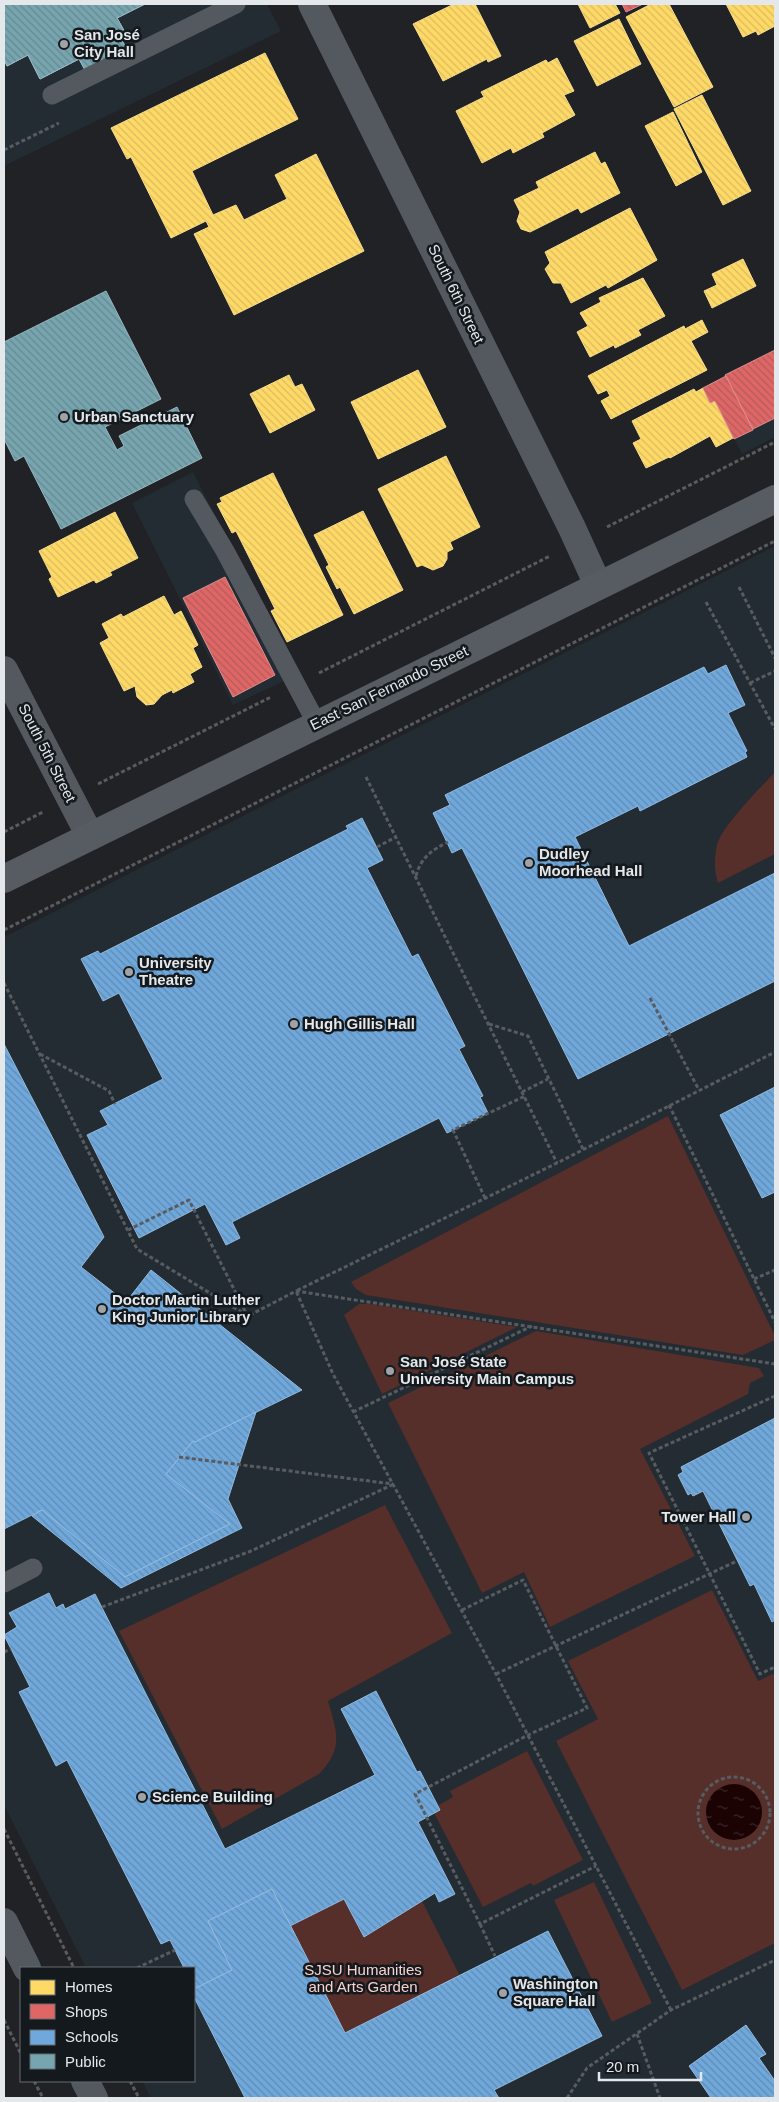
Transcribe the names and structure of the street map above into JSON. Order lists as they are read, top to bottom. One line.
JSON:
{"streets":{"main road":["East San Fernando Street"],"street":["South 6th Street","South 5th Street"]},"crossings":[["South 6th Street","East San Fernando Street"],["East San Fernando Street","South 5th Street"]],"parks":["SJSU Humanities and Arts Garden"],"places":["San José City Hall","Urban Sanctuary","Dudley Moorhead Hall","University Theatre","Hugh Gillis Hall","Doctor Martin Luther King Junior Library","San José State University Main Campus","Tower Hall","Science Building","Washington Square Hall"],"legend":["Homes","Shops","Schools","Public"],"scale_bar":"20 m"}
